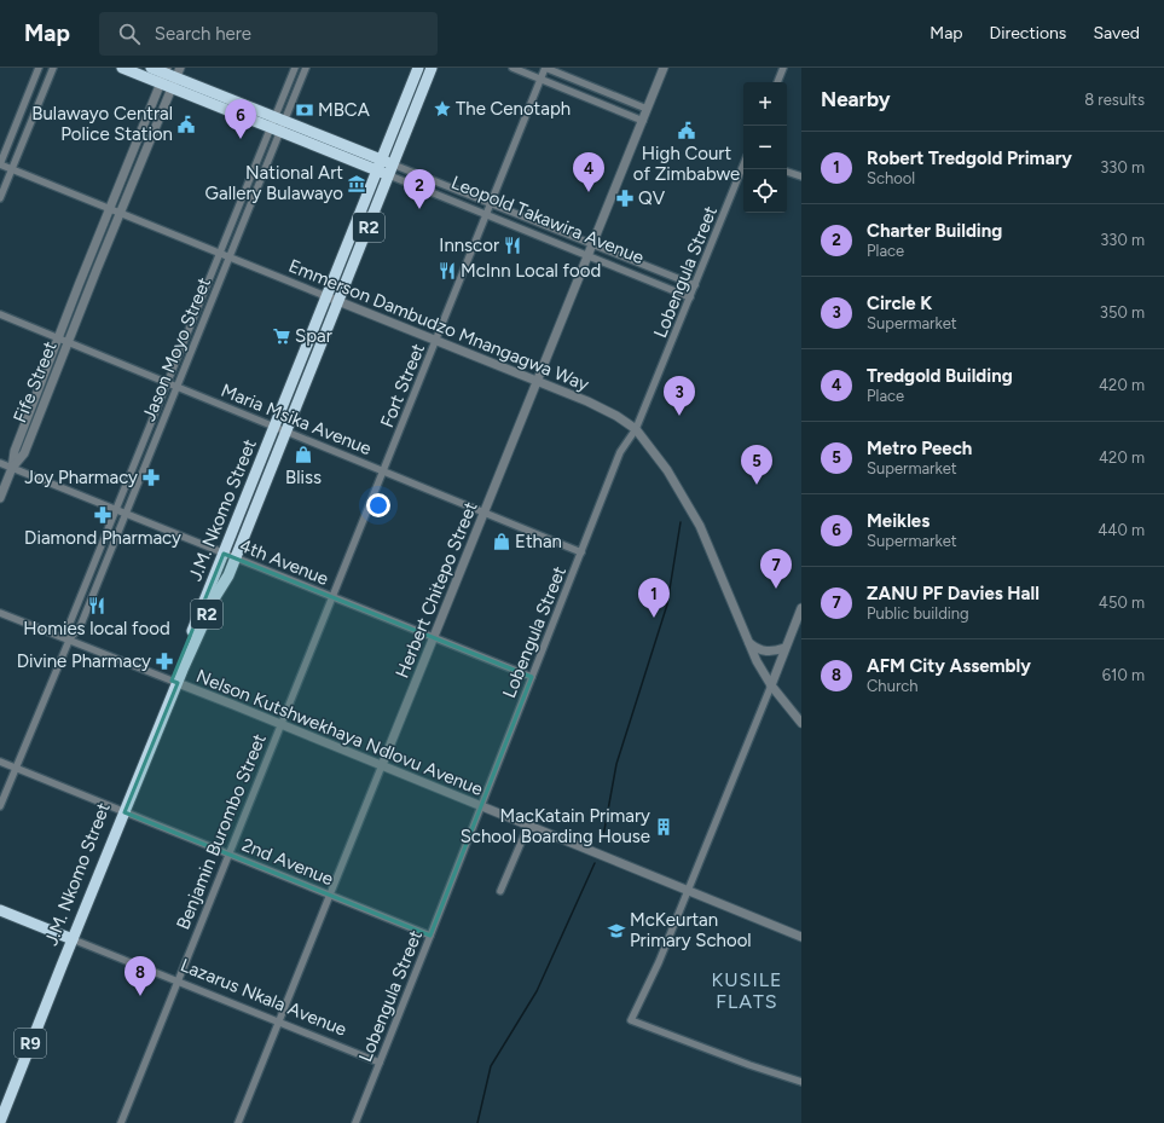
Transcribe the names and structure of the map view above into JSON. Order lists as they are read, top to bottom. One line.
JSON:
{"streets":{"highway":["Leopold Takawira Avenue","R2","J.M. Nkomo Street","Lazarus Nkala Avenue","R9"],"street":["Lobengula Street","Emmerson Dambudzo Mnangagwa Way","Jason Moyo Street","Fife Street","Fort Street","Maria Msika Avenue","4th Avenue","Herbert Chitepo Street","Nelson Kutshwekhaya Ndlovu Avenue","Benjamin Burombo Street","2nd Avenue"]},"crossings":[["Leopold Takawira Avenue","Lobengula Street"],["Leopold Takawira Avenue","Jason Moyo Street"],["Leopold Takawira Avenue","Fife Street"],["Leopold Takawira Avenue","Fort Street"],["Leopold Takawira Avenue","J.M. Nkomo Street"],["Leopold Takawira Avenue","Herbert Chitepo Street"],["Lobengula Street","Emmerson Dambudzo Mnangagwa Way"],["Lobengula Street","Maria Msika Avenue"],["Lobengula Street","4th Avenue"],["Lobengula Street","Nelson Kutshwekhaya Ndlovu Avenue"],["Lobengula Street","2nd Avenue"],["Lobengula Street","Lazarus Nkala Avenue"],["Emmerson Dambudzo Mnangagwa Way","Jason Moyo Street"],["Emmerson Dambudzo Mnangagwa Way","Fife Street"],["Emmerson Dambudzo Mnangagwa Way","Fort Street"],["Emmerson Dambudzo Mnangagwa Way","J.M. Nkomo Street"],["Emmerson Dambudzo Mnangagwa Way","Herbert Chitepo Street"],["Jason Moyo Street","Maria Msika Avenue"],["Jason Moyo Street","4th Avenue"],["Jason Moyo Street","Nelson Kutshwekhaya Ndlovu Avenue"],["Jason Moyo Street","2nd Avenue"],["Fife Street","Maria Msika Avenue"],["Fife Street","4th Avenue"],["Fort Street","Maria Msika Avenue"],["Fort Street","Benjamin Burombo Street"],["Maria Msika Avenue","J.M. Nkomo Street"],["Maria Msika Avenue","Herbert Chitepo Street"],["Maria Msika Avenue","Benjamin Burombo Street"],["J.M. Nkomo Street","4th Avenue"],["J.M. Nkomo Street","Nelson Kutshwekhaya Ndlovu Avenue"],["J.M. Nkomo Street","2nd Avenue"],["J.M. Nkomo Street","Lazarus Nkala Avenue"],["J.M. Nkomo Street","R9"],["4th Avenue","Herbert Chitepo Street"],["4th Avenue","Benjamin Burombo Street"],["Herbert Chitepo Street","Nelson Kutshwekhaya Ndlovu Avenue"],["Herbert Chitepo Street","2nd Avenue"],["Herbert Chitepo Street","Lazarus Nkala Avenue"],["Nelson Kutshwekhaya Ndlovu Avenue","Benjamin Burombo Street"],["Benjamin Burombo Street","2nd Avenue"],["Benjamin Burombo Street","Lazarus Nkala Avenue"],["Lazarus Nkala Avenue","R9"]],"districts":["KUSILE FLATS"],"places":{"place":["The Cenotaph"],"bank":["MBCA"],"public building":["Bulawayo Central Police Station","High Court of Zimbabwe"],"museum":["National Art Gallery Bulawayo"],"pharmacy":["QV","Joy Pharmacy","Diamond Pharmacy","Divine Pharmacy"],"restaurant":["Innscor","McInn Local food","Homies local food"],"supermarket":["Spar"],"shop":["Bliss","Ethan"],"building":["MacKatain Primary School Boarding House"],"school or university":["McKeurtan Primary School"]},"page":{"header":"Map","search":"Search here","nav":["Map","Directions","Saved"],"heading":["Nearby","8 results"],"map_buttons":["+","−"],"pins":["6","4","2","3","5","7","1","8"],"list":[{"mark":"1","name":"Robert Tredgold Primary","note":"School","value":"330 m"},{"mark":"2","name":"Charter Building","note":"Place","value":"330 m"},{"mark":"3","name":"Circle K","note":"Supermarket","value":"350 m"},{"mark":"4","name":"Tredgold Building","note":"Place","value":"420 m"},{"mark":"5","name":"Metro Peech","note":"Supermarket","value":"420 m"},{"mark":"6","name":"Meikles","note":"Supermarket","value":"440 m"},{"mark":"7","name":"ZANU PF Davies Hall","note":"Public building","value":"450 m"},{"mark":"8","name":"AFM City Assembly","note":"Church","value":"610 m"}]}}
